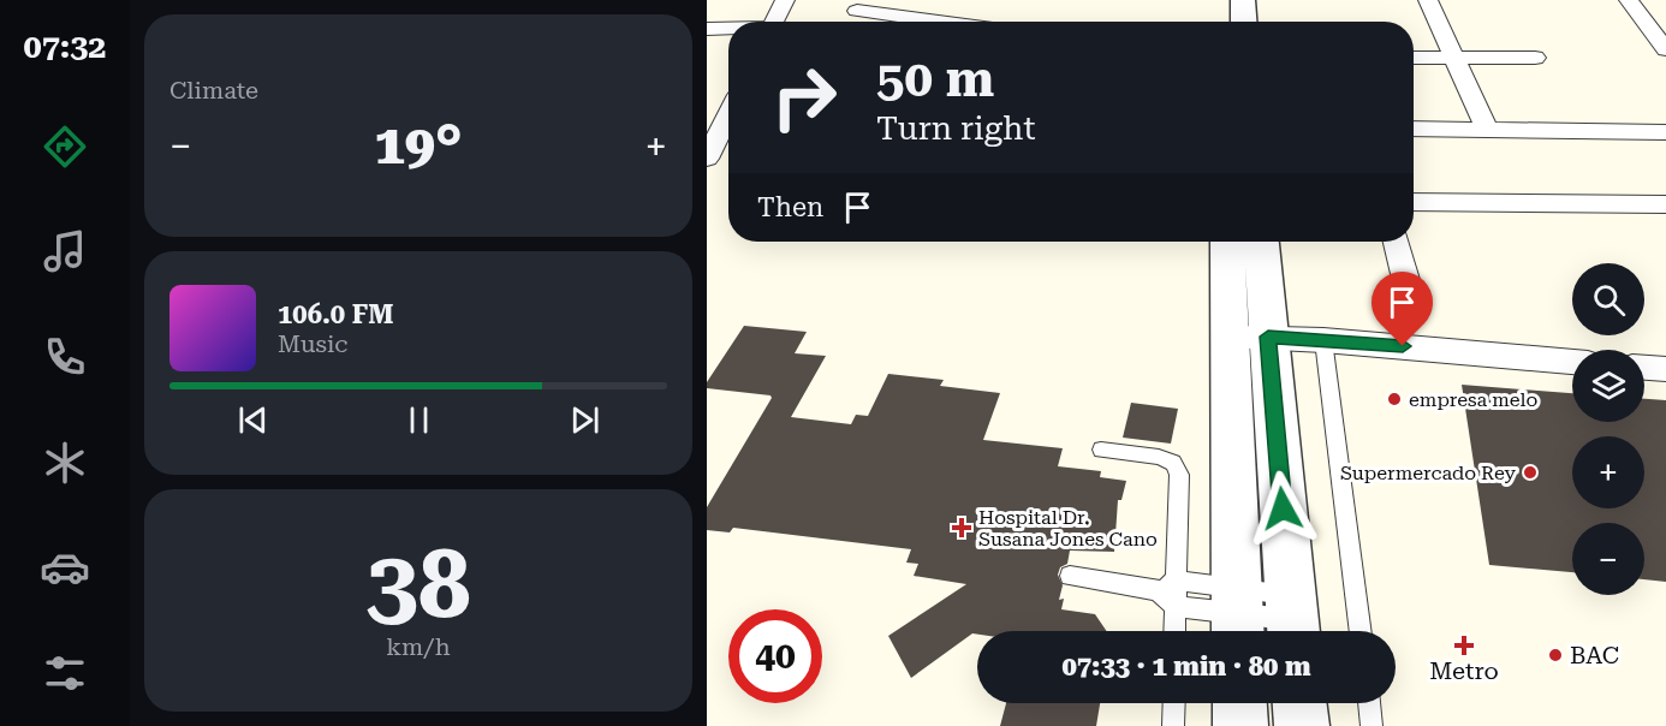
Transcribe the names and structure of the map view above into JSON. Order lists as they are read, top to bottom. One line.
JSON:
{"places":{"other":["empresa melo","Supermercado Rey","BAC"],"health":["Hospital Dr. Susana Jones Cano","Metro"]},"page":{"tabs":"07:32","tile":["Climate",["38","km/h"]],"turn":["50 m","Turn right"],"heat":["−","19°","+"],"then":"Then","map_buttons":["+","−"],"song":["106.0 FM","Music"],"limit":"40","trip":"07:33 · 1 min · 80 m"}}
